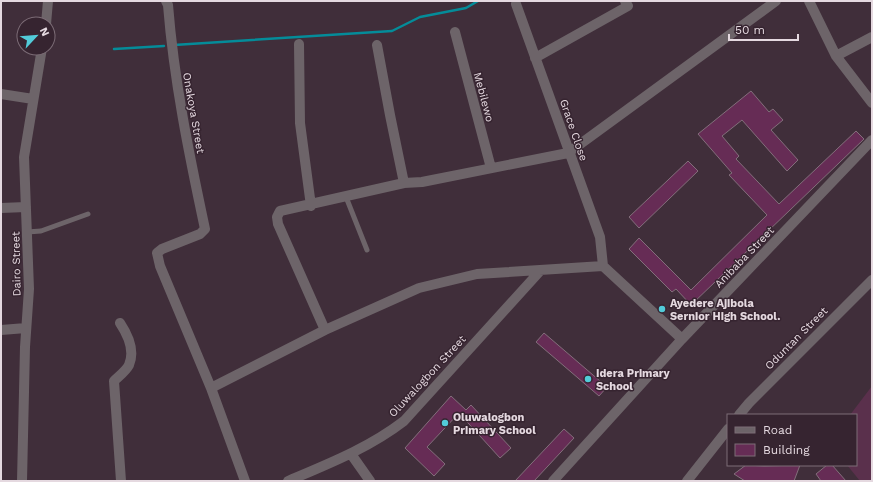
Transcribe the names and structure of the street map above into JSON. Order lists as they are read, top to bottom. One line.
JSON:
{"streets":{"street":["Mebilewo","Onakoya Street","Grace Close","Anibaba Street","Dairo Street","Oduntan Street","Oluwalogbon Street"]},"places":["Ayedere Ajibola Sernior High School.","Idera Primary School","Oluwalogbon Primary School"],"legend":["Road","Building"],"scale_bar":"50 m","north":"top right"}
